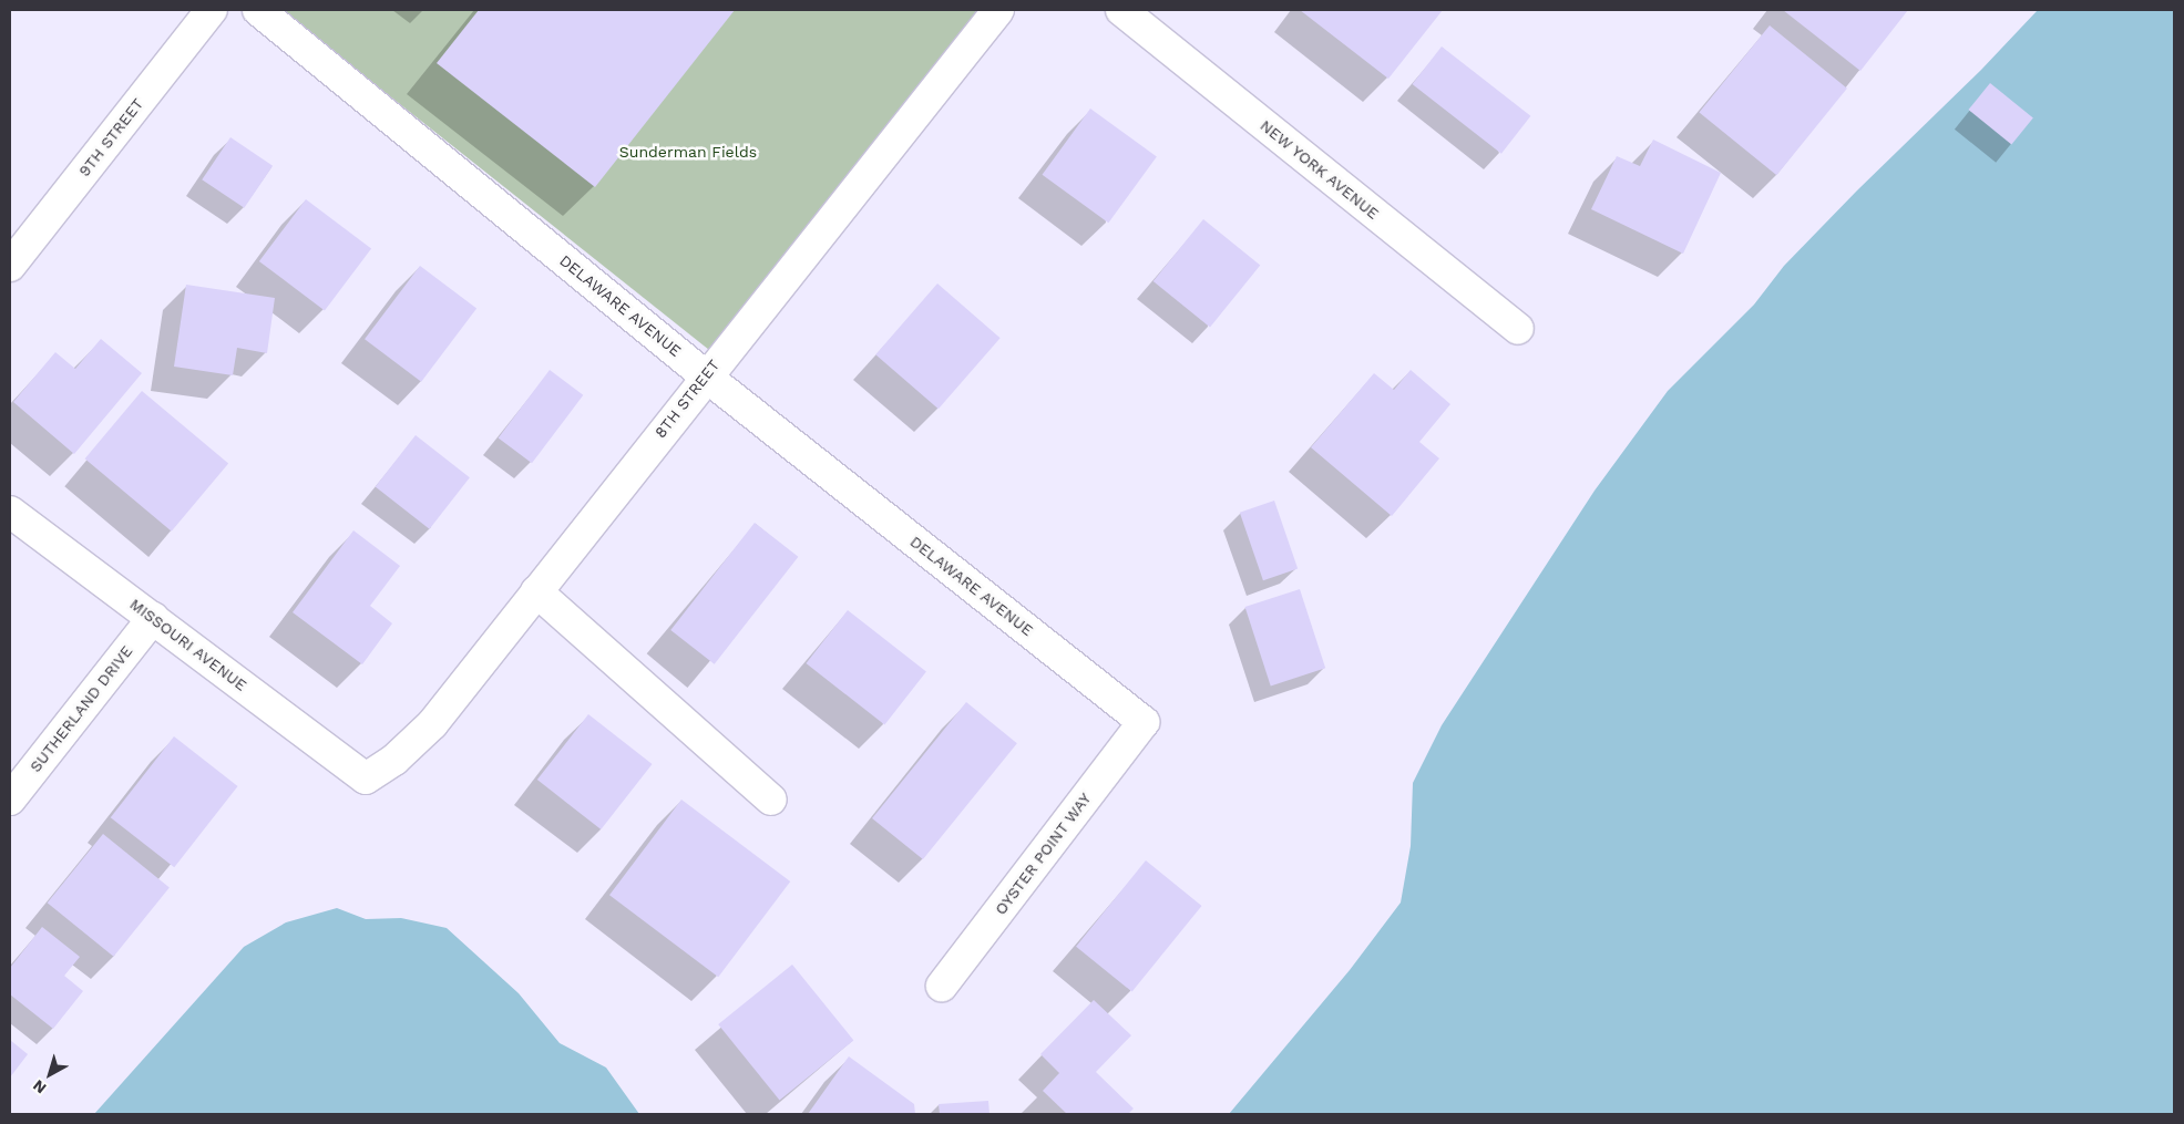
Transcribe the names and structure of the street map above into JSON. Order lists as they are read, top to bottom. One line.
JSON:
{"streets":{"street":["9TH STREET","NEW YORK AVENUE","DELAWARE AVENUE","8TH STREET","MISSOURI AVENUE","SUTHERLAND DRIVE","OYSTER POINT WAY"]},"crossings":[["DELAWARE AVENUE","8TH STREET"],["DELAWARE AVENUE","OYSTER POINT WAY"],["8TH STREET","MISSOURI AVENUE"],["MISSOURI AVENUE","SUTHERLAND DRIVE"]],"parks":["Sunderman Fields"],"north":"bottom left"}
